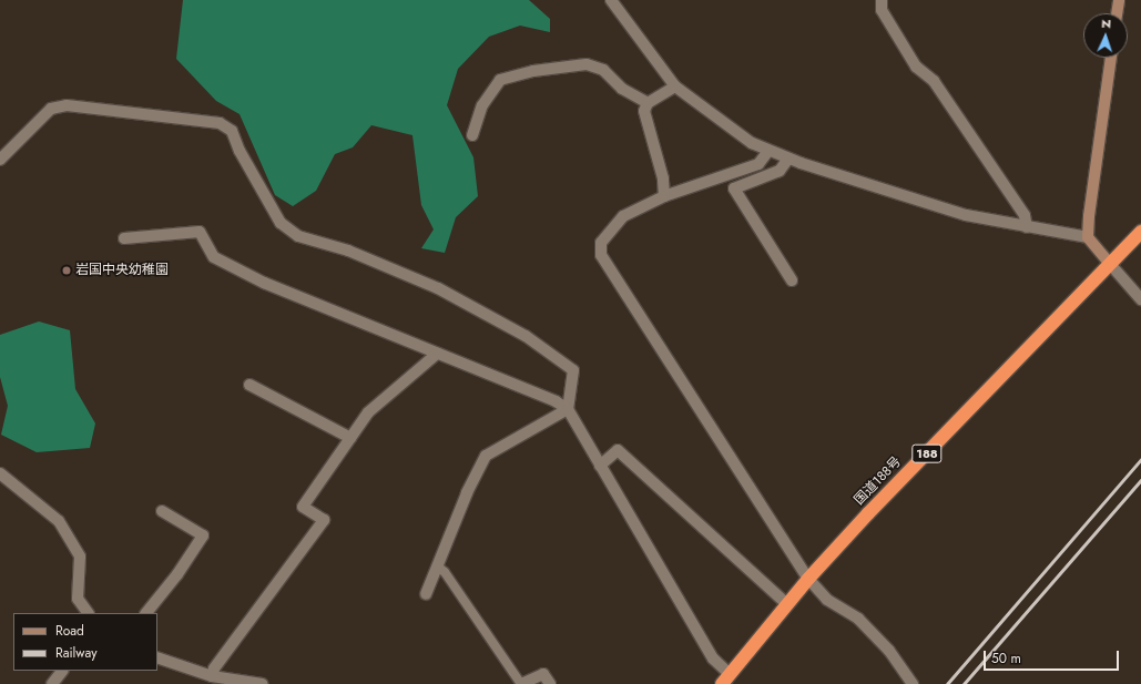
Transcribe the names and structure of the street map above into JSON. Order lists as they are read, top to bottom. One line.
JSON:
{"streets":{"highway":["188","国道188号"]},"places":["岩国中央幼稚園"],"legend":["Road","Railway"],"scale_bar":"50 m","north":"top"}
